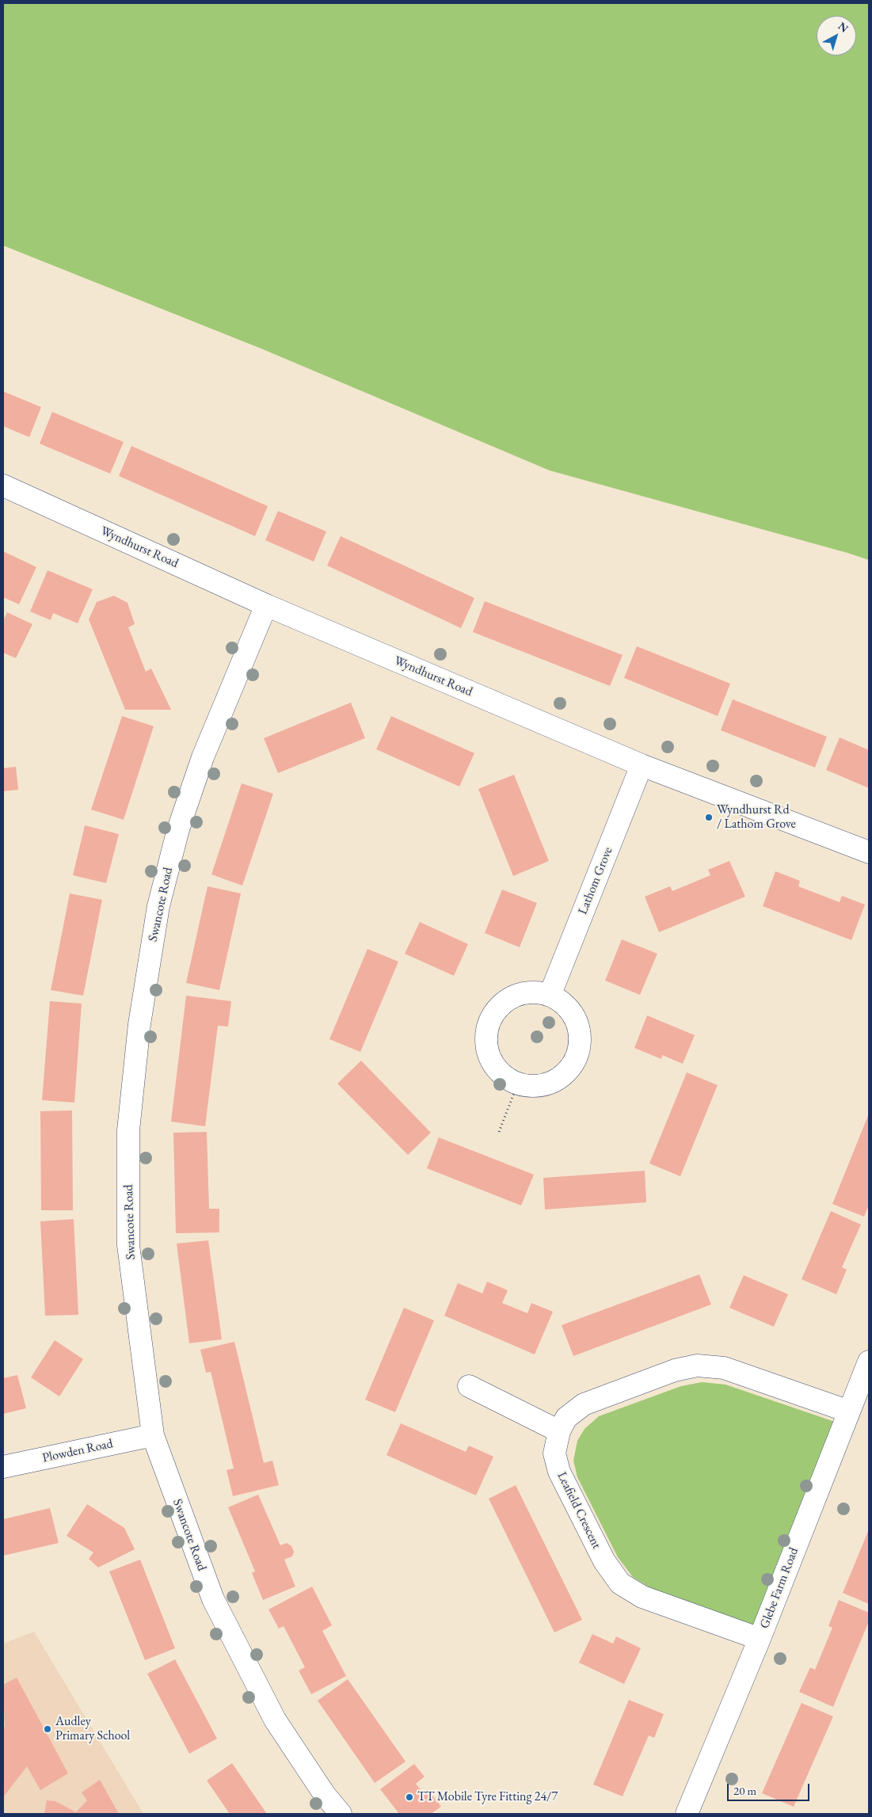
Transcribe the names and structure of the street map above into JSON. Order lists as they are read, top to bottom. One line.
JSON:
{"streets":{"street":["Wyndhurst Road","Lathom Grove","Swancote Road","Plowden Road","Leafield Crescent","Glebe Farm Road"]},"crossings":[["Wyndhurst Road","Lathom Grove"],["Wyndhurst Road","Swancote Road"],["Swancote Road","Plowden Road"],["Leafield Crescent","Glebe Farm Road"]],"places":["Wyndhurst Rd / Lathom Grove","Audley Primary School","TT Mobile Tyre Fitting 24/7"],"scale_bar":"20 m","north":"top right"}
